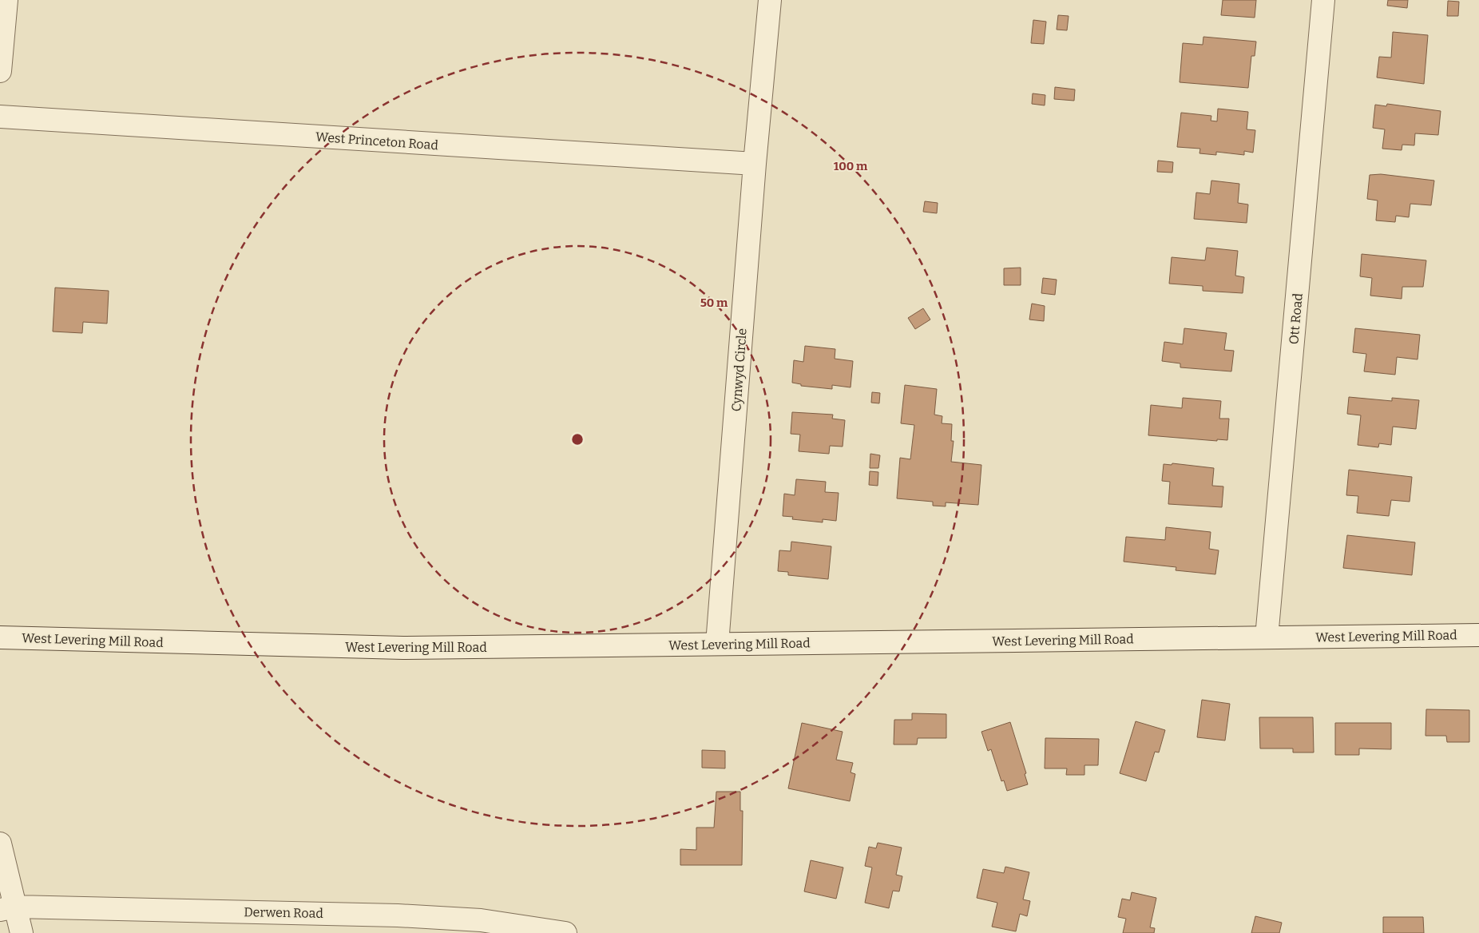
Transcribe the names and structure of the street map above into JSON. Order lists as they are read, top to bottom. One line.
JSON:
{"streets":{"street":["West Princeton Road","Ott Road","Cynwyd Circle","West Levering Mill Road","Derwen Road"]},"crossings":[["West Princeton Road","Cynwyd Circle"],["Ott Road","West Levering Mill Road"],["Cynwyd Circle","West Levering Mill Road"]],"rings":["100 m","50 m"]}
